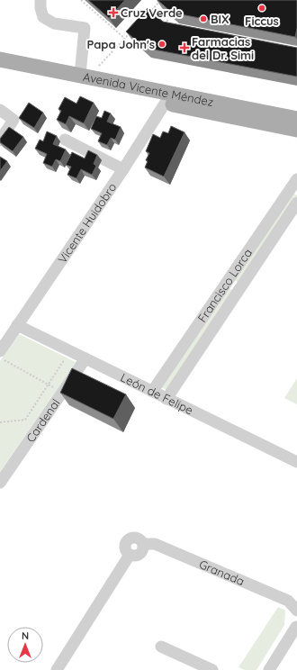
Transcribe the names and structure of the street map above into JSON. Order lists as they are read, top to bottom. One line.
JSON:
{"streets":{"main road":["Avenida Vicente Méndez"],"street":["Vicente Huidobro","Francisco Lorca","León de Felipe","Cardenal","Granada"]},"crossings":[["Avenida Vicente Méndez","Vicente Huidobro"],["Vicente Huidobro","León de Felipe"],["Francisco Lorca","León de Felipe"],["León de Felipe","Cardenal"]],"places":{"other":["Ficcus","BIX","Papa John's"],"health":["Cruz Verde","Farmacias del Dr. Simi"]},"north":"top"}
